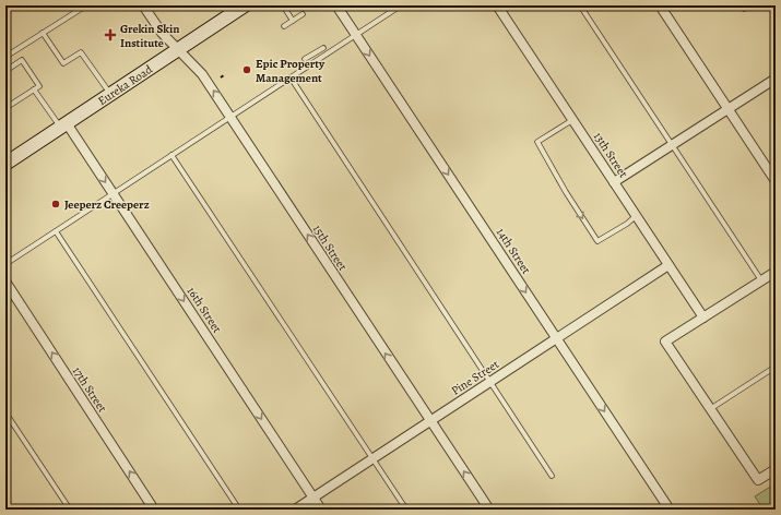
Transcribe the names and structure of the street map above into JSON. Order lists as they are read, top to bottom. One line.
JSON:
{"streets":{"main road":["Eureka Road"],"street":["13th Street","15th Street","14th Street","16th Street","Pine Street","17th Street"]},"crossings":[["Eureka Road","15th Street"],["Eureka Road","16th Street"],["13th Street","Pine Street"],["15th Street","Pine Street"],["14th Street","Pine Street"],["16th Street","Pine Street"]],"one_way":["15th Street","14th Street","16th Street","17th Street"],"places":{"health":["Grekin Skin Institute"],"other":["Epic Property Management","Jeeperz Creeperz"]}}
